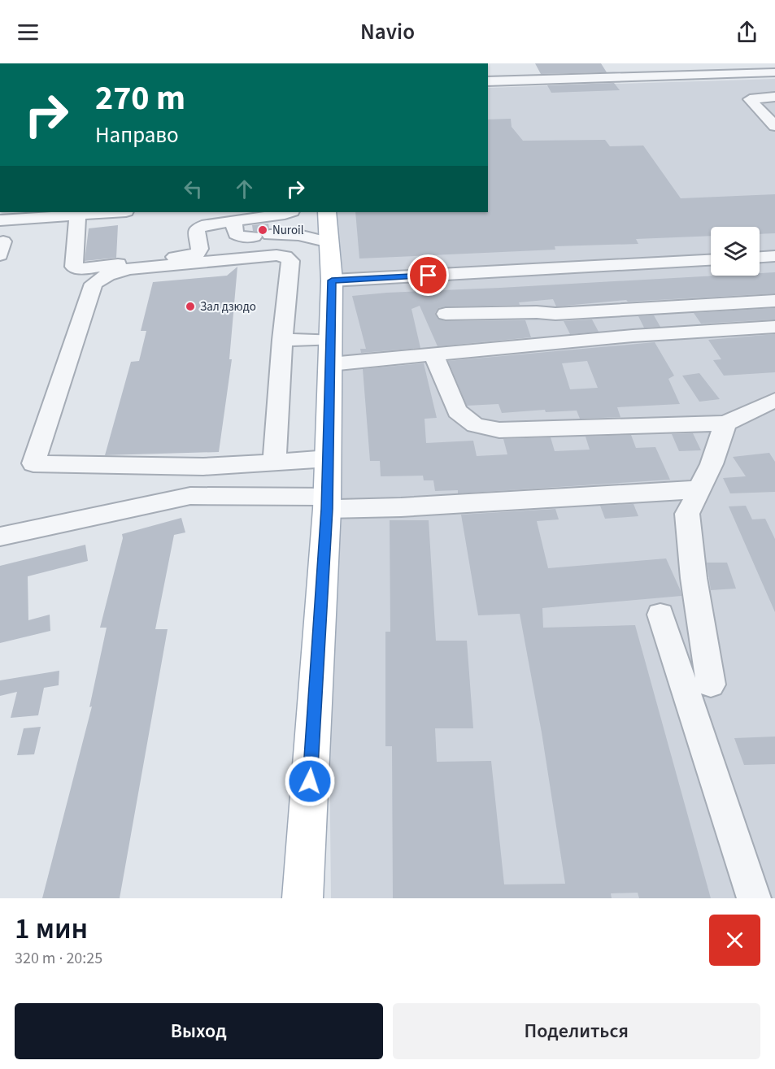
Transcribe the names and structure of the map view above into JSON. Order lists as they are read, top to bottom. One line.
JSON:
{"places":["Nuroil","Зал дзюдо"],"page":{"header":"Navio","turn":["270 m","Направо"],"heading":["1 мин","320 m · 20:25"],"buttons":["Выход","Поделиться"]}}
